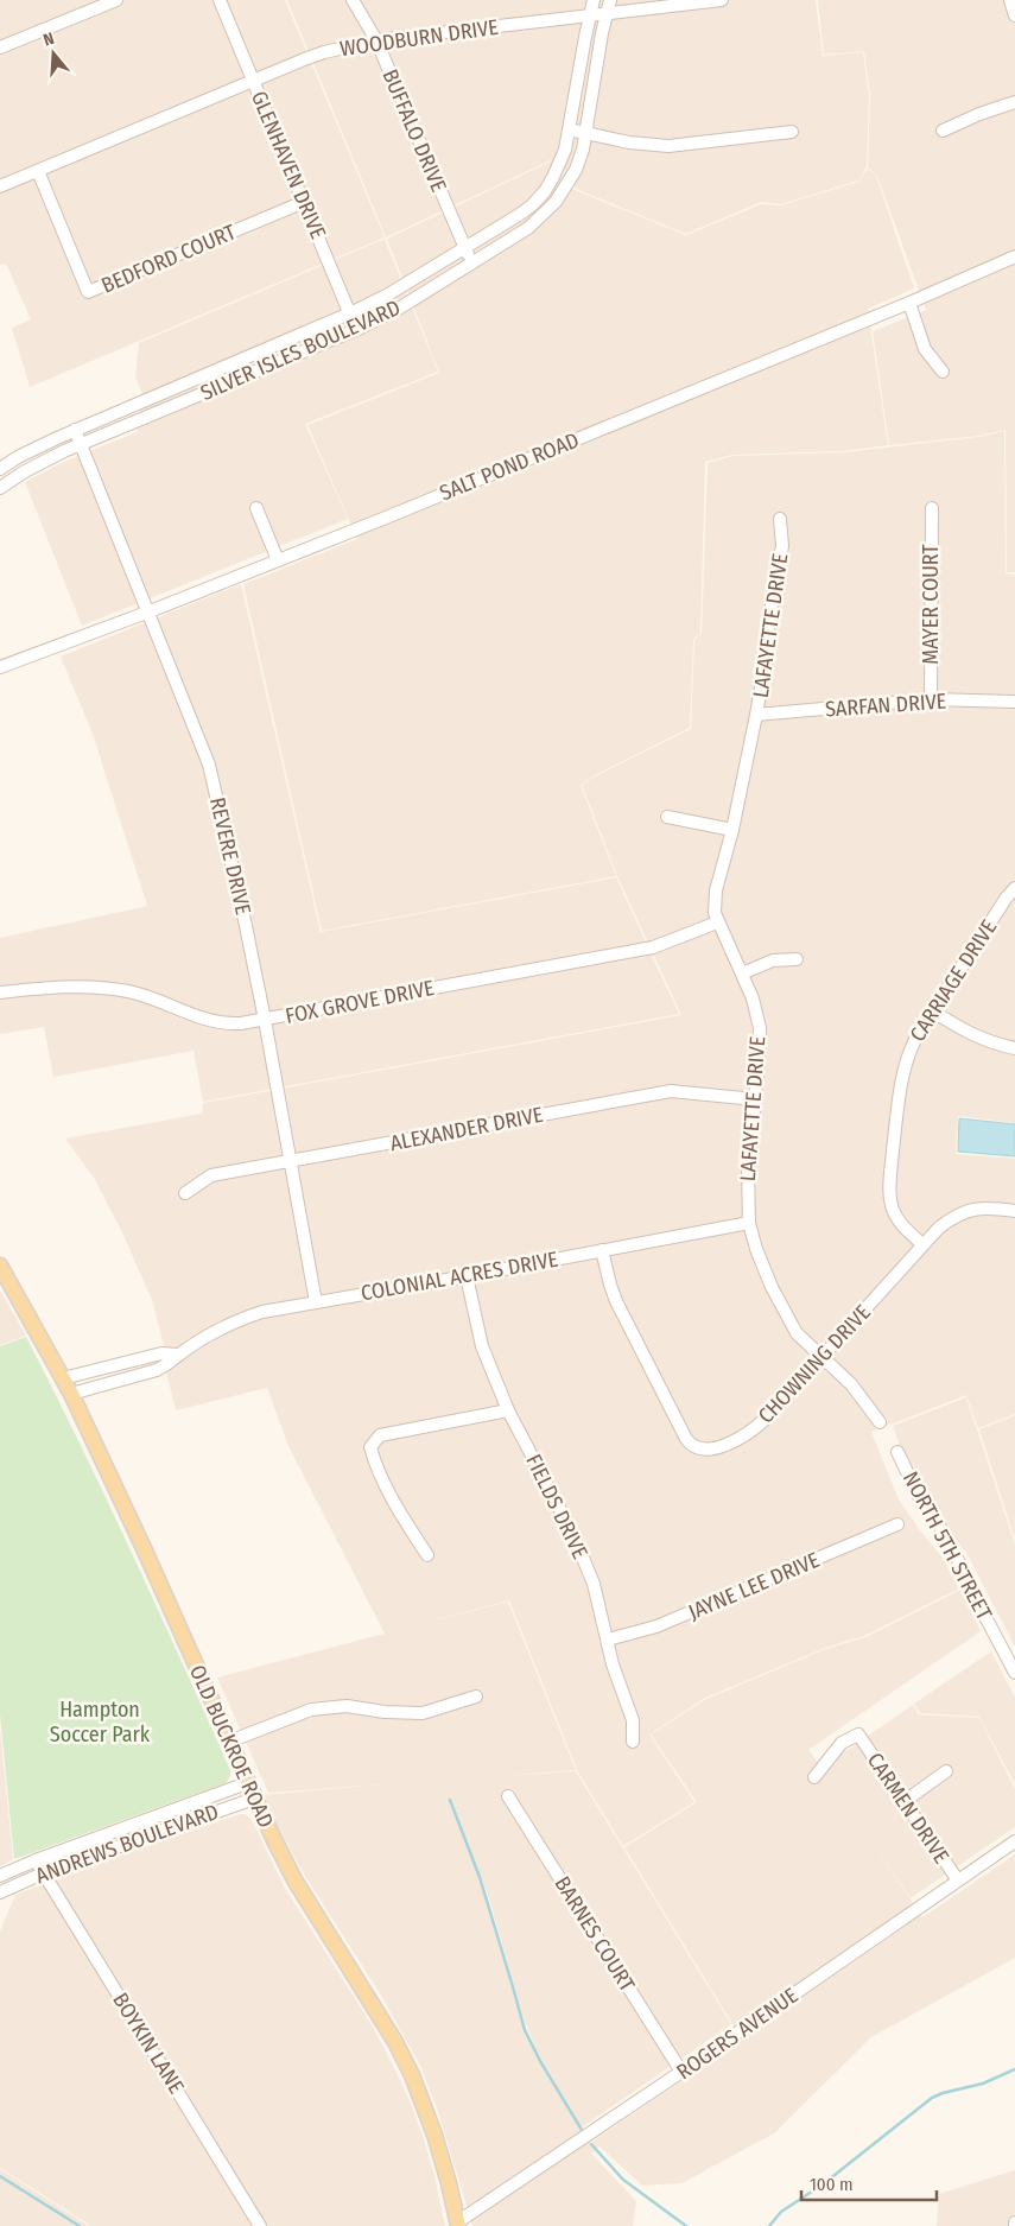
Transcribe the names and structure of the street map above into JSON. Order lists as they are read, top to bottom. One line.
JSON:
{"streets":{"main road":["OLD BUCKROE ROAD"],"street":["WOODBURN DRIVE","BUFFALO DRIVE","GLENHAVEN DRIVE","BEDFORD COURT","SILVER ISLES BOULEVARD","SALT POND ROAD","MAYER COURT","LAFAYETTE DRIVE","SARFAN DRIVE","REVERE DRIVE","CARRIAGE DRIVE","FOX GROVE DRIVE","ALEXANDER DRIVE","COLONIAL ACRES DRIVE","CHOWNING DRIVE","FIELDS DRIVE","NORTH 5TH STREET","JAYNE LEE DRIVE","CARMEN DRIVE","ANDREWS BOULEVARD","BARNES COURT","ROGERS AVENUE","BOYKIN LANE"]},"crossings":[["WOODBURN DRIVE","BUFFALO DRIVE"],["WOODBURN DRIVE","GLENHAVEN DRIVE"],["WOODBURN DRIVE","BEDFORD COURT"],["WOODBURN DRIVE","SILVER ISLES BOULEVARD"],["BUFFALO DRIVE","SILVER ISLES BOULEVARD"],["GLENHAVEN DRIVE","BEDFORD COURT"],["GLENHAVEN DRIVE","SILVER ISLES BOULEVARD"],["SILVER ISLES BOULEVARD","REVERE DRIVE"],["SALT POND ROAD","REVERE DRIVE"],["MAYER COURT","SARFAN DRIVE"],["LAFAYETTE DRIVE","SARFAN DRIVE"],["LAFAYETTE DRIVE","FOX GROVE DRIVE"],["LAFAYETTE DRIVE","ALEXANDER DRIVE"],["LAFAYETTE DRIVE","COLONIAL ACRES DRIVE"],["LAFAYETTE DRIVE","CHOWNING DRIVE"],["REVERE DRIVE","FOX GROVE DRIVE"],["REVERE DRIVE","ALEXANDER DRIVE"],["REVERE DRIVE","COLONIAL ACRES DRIVE"],["CARRIAGE DRIVE","CHOWNING DRIVE"],["COLONIAL ACRES DRIVE","CHOWNING DRIVE"],["COLONIAL ACRES DRIVE","FIELDS DRIVE"],["COLONIAL ACRES DRIVE","OLD BUCKROE ROAD"],["FIELDS DRIVE","JAYNE LEE DRIVE"],["OLD BUCKROE ROAD","ANDREWS BOULEVARD"],["OLD BUCKROE ROAD","ROGERS AVENUE"],["CARMEN DRIVE","ROGERS AVENUE"],["ANDREWS BOULEVARD","BOYKIN LANE"],["BARNES COURT","ROGERS AVENUE"]],"parks":["Hampton Soccer Park"],"scale_bar":"100 m","north":"top"}
